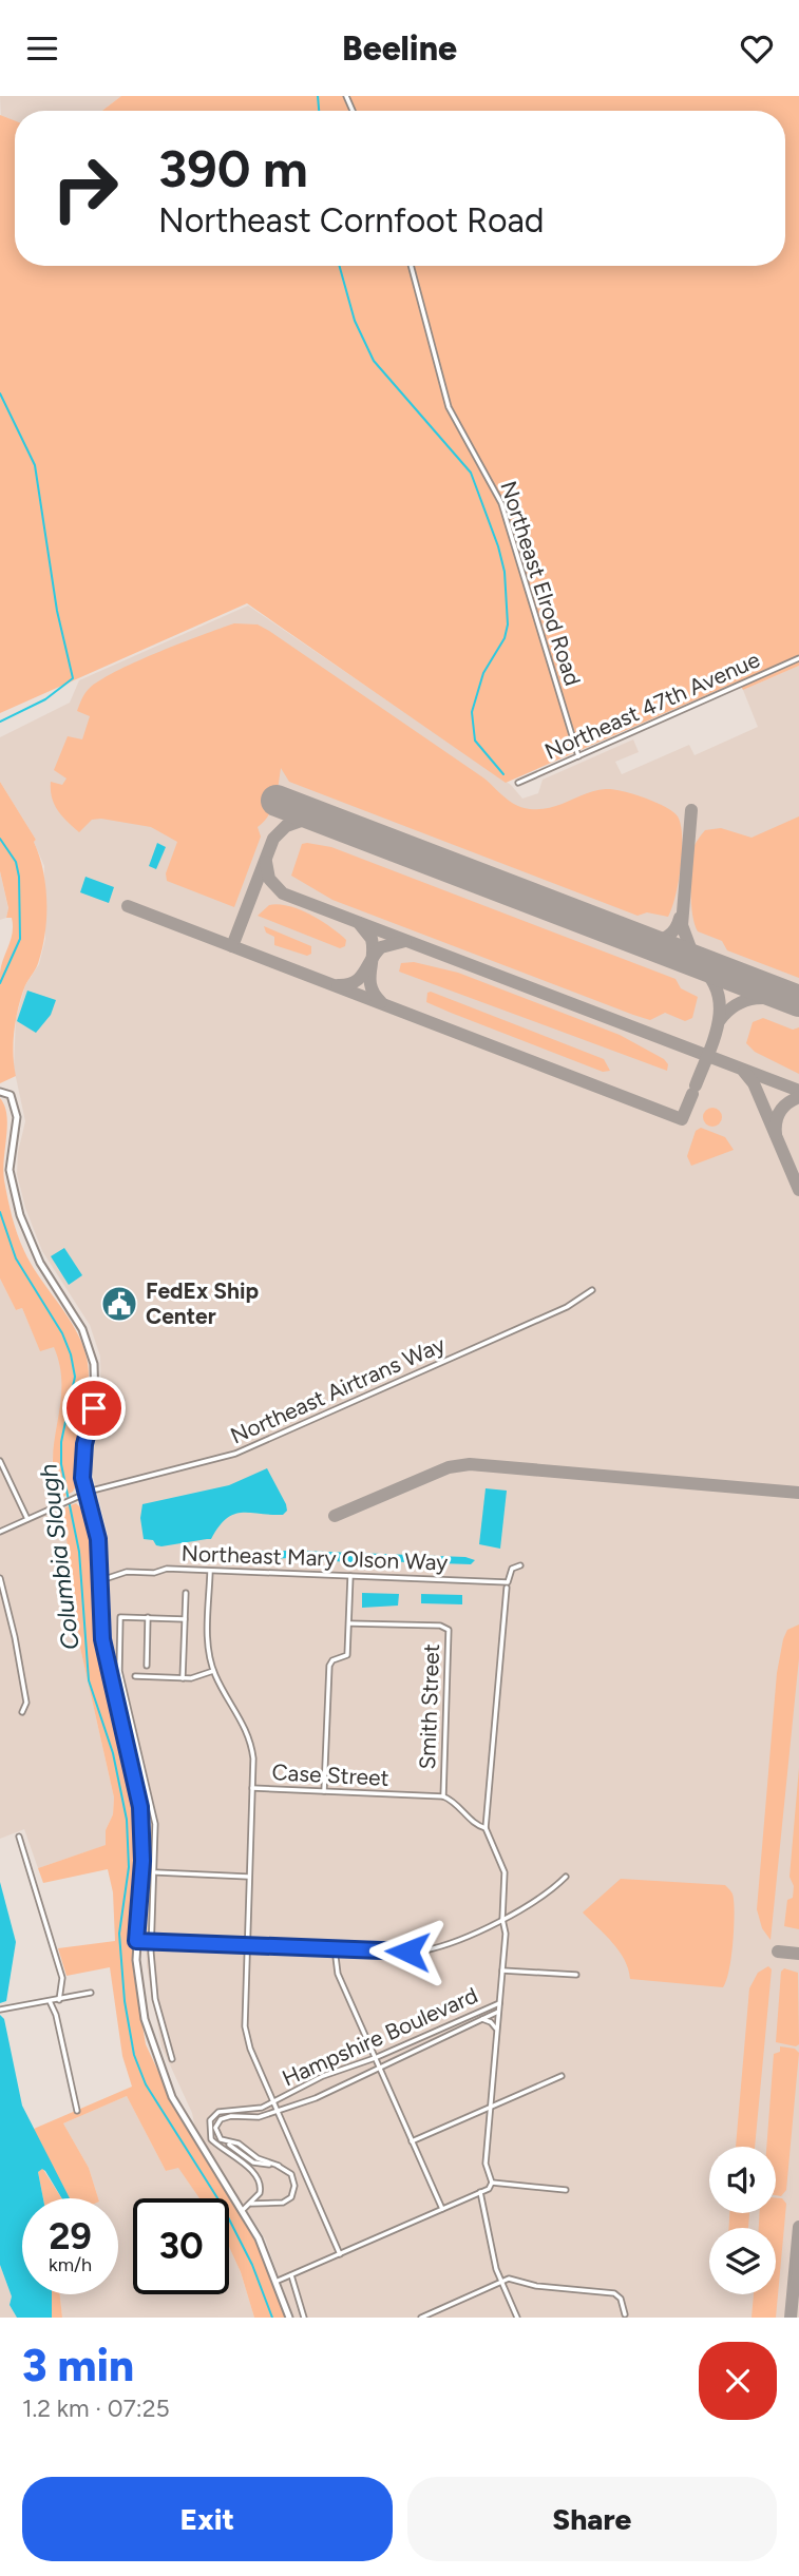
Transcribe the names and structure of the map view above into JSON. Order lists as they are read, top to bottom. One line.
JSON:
{"streets":{"street":["Northeast Elrod Road","Northeast 47th Avenue","Northeast Airtrans Way","Northeast Mary Olson Way","Smith Street","Case Street","Hampshire Boulevard"]},"crossings":[["Northeast Elrod Road","Northeast 47th Avenue"],["Smith Street","Case Street"]],"water":["Columbia Slough"],"places":{"public building":["FedEx Ship Center"]},"page":{"header":"Beeline","turn":["390 m","Northeast Cornfoot Road"],"speed":"29 km/h","limit":"30","heading":["3 min","1.2 km · 07:25"],"buttons":["Exit","Share"]}}
